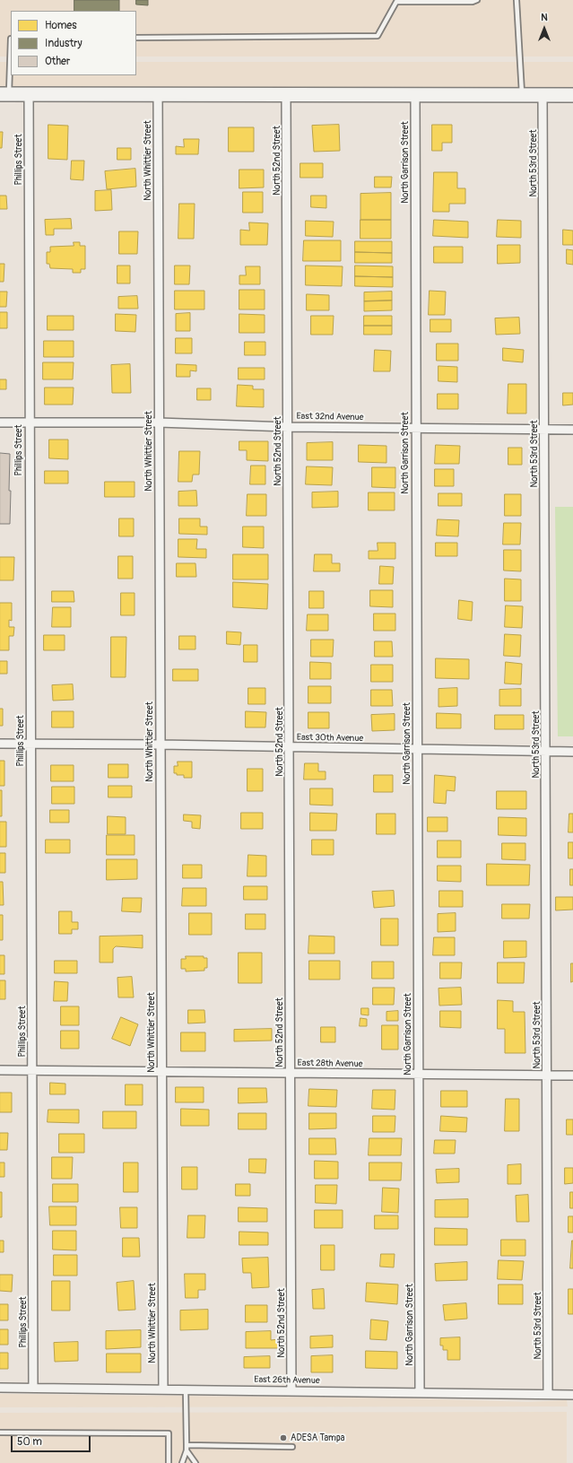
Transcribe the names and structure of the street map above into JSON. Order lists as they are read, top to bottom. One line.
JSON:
{"streets":{"street":["Phillips Street","North Whittier Street","North 52nd Street","North Garrison Street","North 53rd Street","East 32nd Avenue","East 30th Avenue","East 28th Avenue","East 26th Avenue"]},"crossings":[["Phillips Street","East 32nd Avenue"],["Phillips Street","East 30th Avenue"],["Phillips Street","East 28th Avenue"],["Phillips Street","East 26th Avenue"],["North Whittier Street","East 32nd Avenue"],["North Whittier Street","East 30th Avenue"],["North Whittier Street","East 28th Avenue"],["North Whittier Street","East 26th Avenue"],["North 52nd Street","East 32nd Avenue"],["North 52nd Street","East 30th Avenue"],["North 52nd Street","East 28th Avenue"],["North 52nd Street","East 26th Avenue"],["North Garrison Street","East 32nd Avenue"],["North Garrison Street","East 30th Avenue"],["North Garrison Street","East 28th Avenue"],["North Garrison Street","East 26th Avenue"],["North 53rd Street","East 32nd Avenue"],["North 53rd Street","East 30th Avenue"],["North 53rd Street","East 28th Avenue"],["North 53rd Street","East 26th Avenue"]],"places":["ADESA Tampa"],"legend":["Homes","Industry","Other"],"scale_bar":"50 m","north":"top"}
